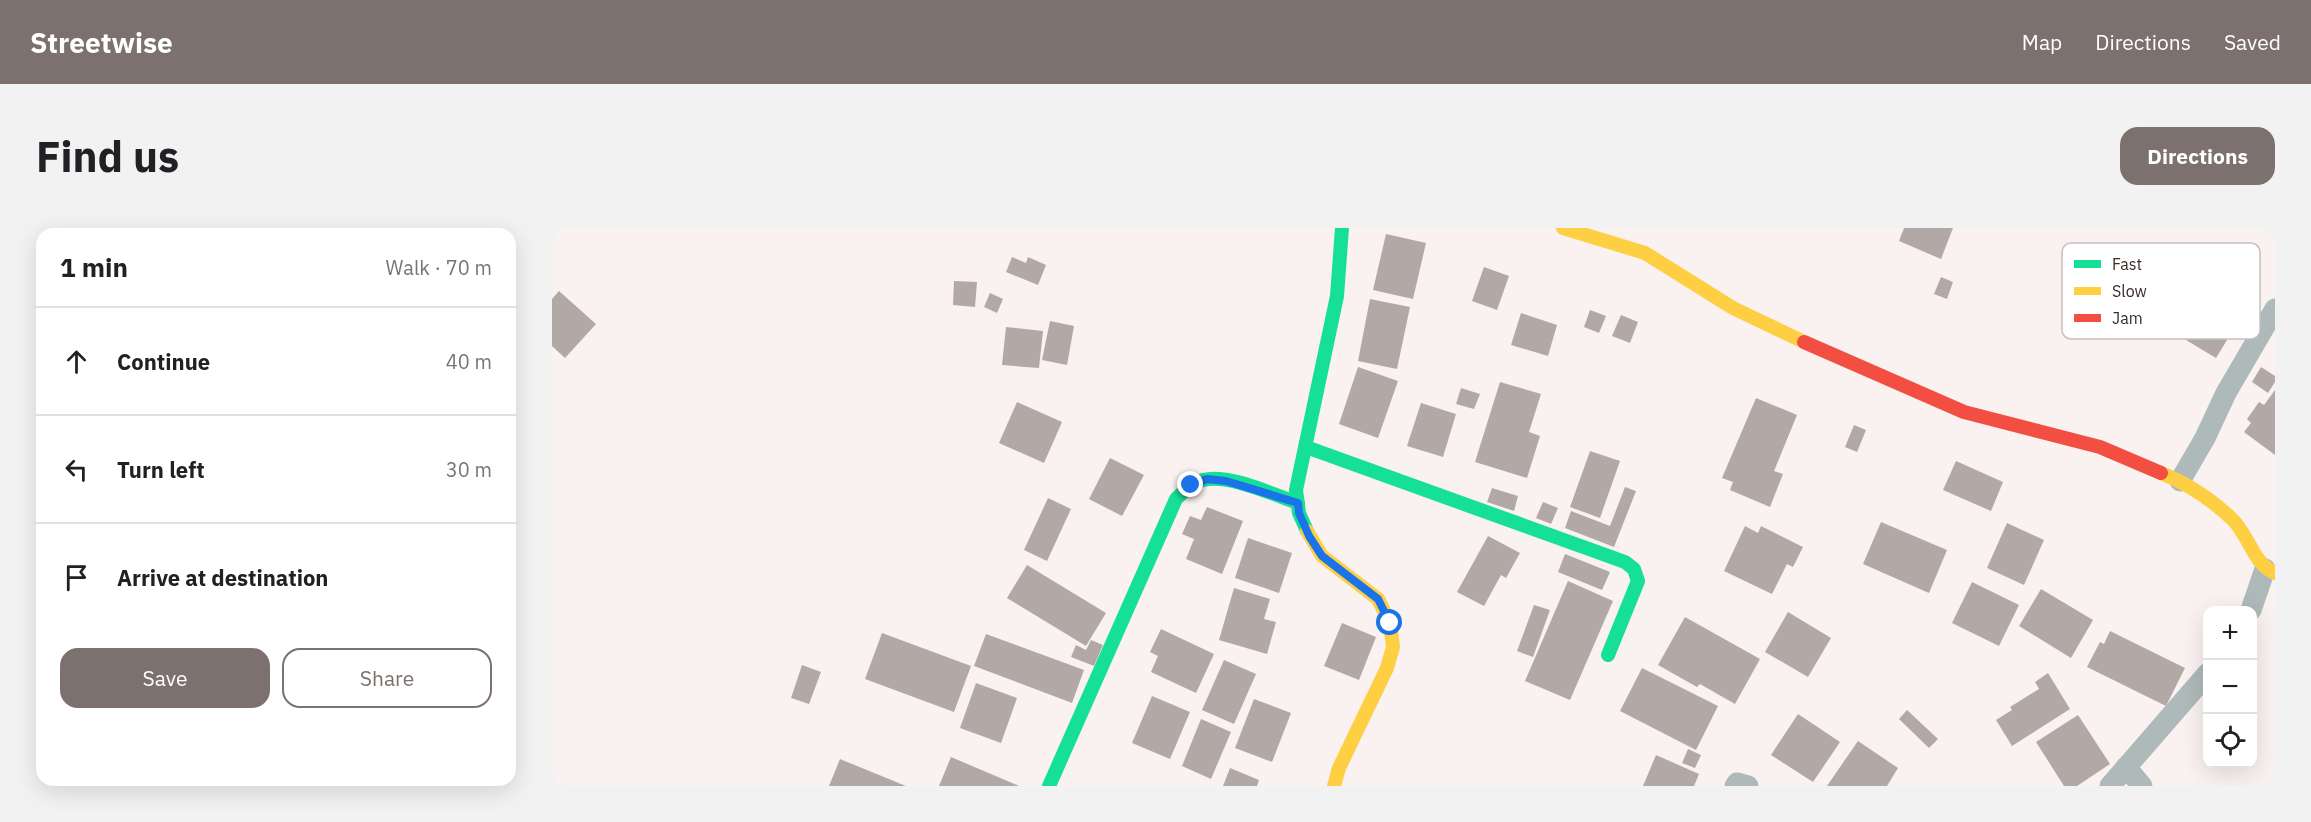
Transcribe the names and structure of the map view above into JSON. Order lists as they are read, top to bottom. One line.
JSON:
{"legend":["Fast","Slow","Jam"],"page":{"header":"Streetwise","nav":["Map","Directions","Saved"],"buttons":["Directions",["Save","Share"]],"title":"Find us","heading":["1 min","Walk · 70 m"],"list":[["Continue","40 m"],["Turn left","30 m"],"Arrive at destination"],"map_buttons":["+","−"]}}
